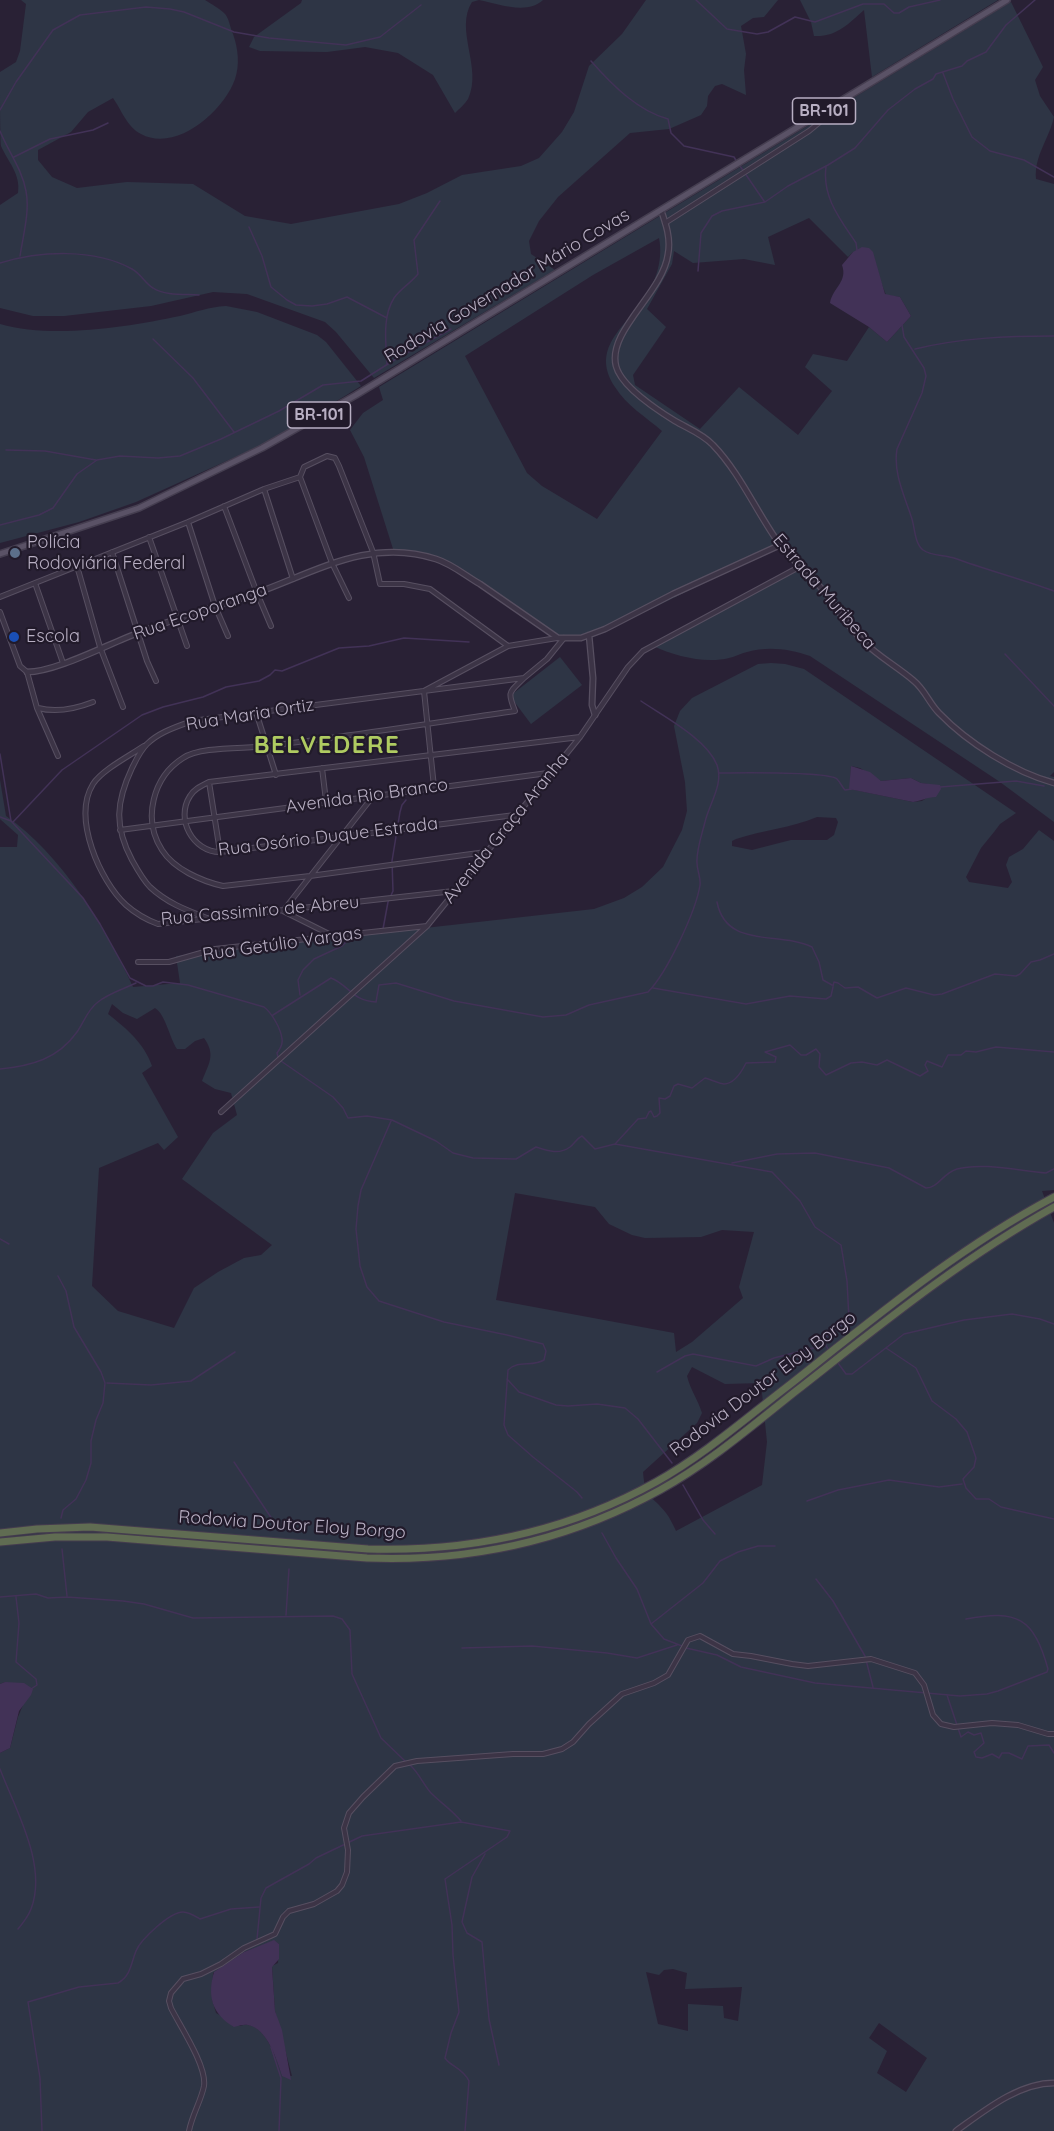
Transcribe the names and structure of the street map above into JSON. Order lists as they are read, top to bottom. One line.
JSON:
{"streets":{"highway":["Rodovia Doutor Eloy Borgo"],"main road":["BR-101","Rodovia Governador Mário Covas"],"street":["Estrada Muribeca","Rua Ecoporanga","Rua Maria Ortiz","Avenida Rio Branco","Avenida Graça Aranha","Rua Osório Duque Estrada","Rua Cassimiro de Abreu","Rua Getúlio Vargas"]},"crossings":[["Rodovia Governador Mário Covas","Estrada Muribeca"],["Estrada Muribeca","Avenida Graça Aranha"],["Rua Maria Ortiz","Rua Cassimiro de Abreu"],["Avenida Rio Branco","Avenida Graça Aranha"],["Avenida Rio Branco","Rua Osório Duque Estrada"],["Avenida Graça Aranha","Rua Osório Duque Estrada"],["Avenida Graça Aranha","Rua Cassimiro de Abreu"],["Avenida Graça Aranha","Rua Getúlio Vargas"]],"districts":["BELVEDERE"],"places":["Polícia Rodoviária Federal","Escola"]}
